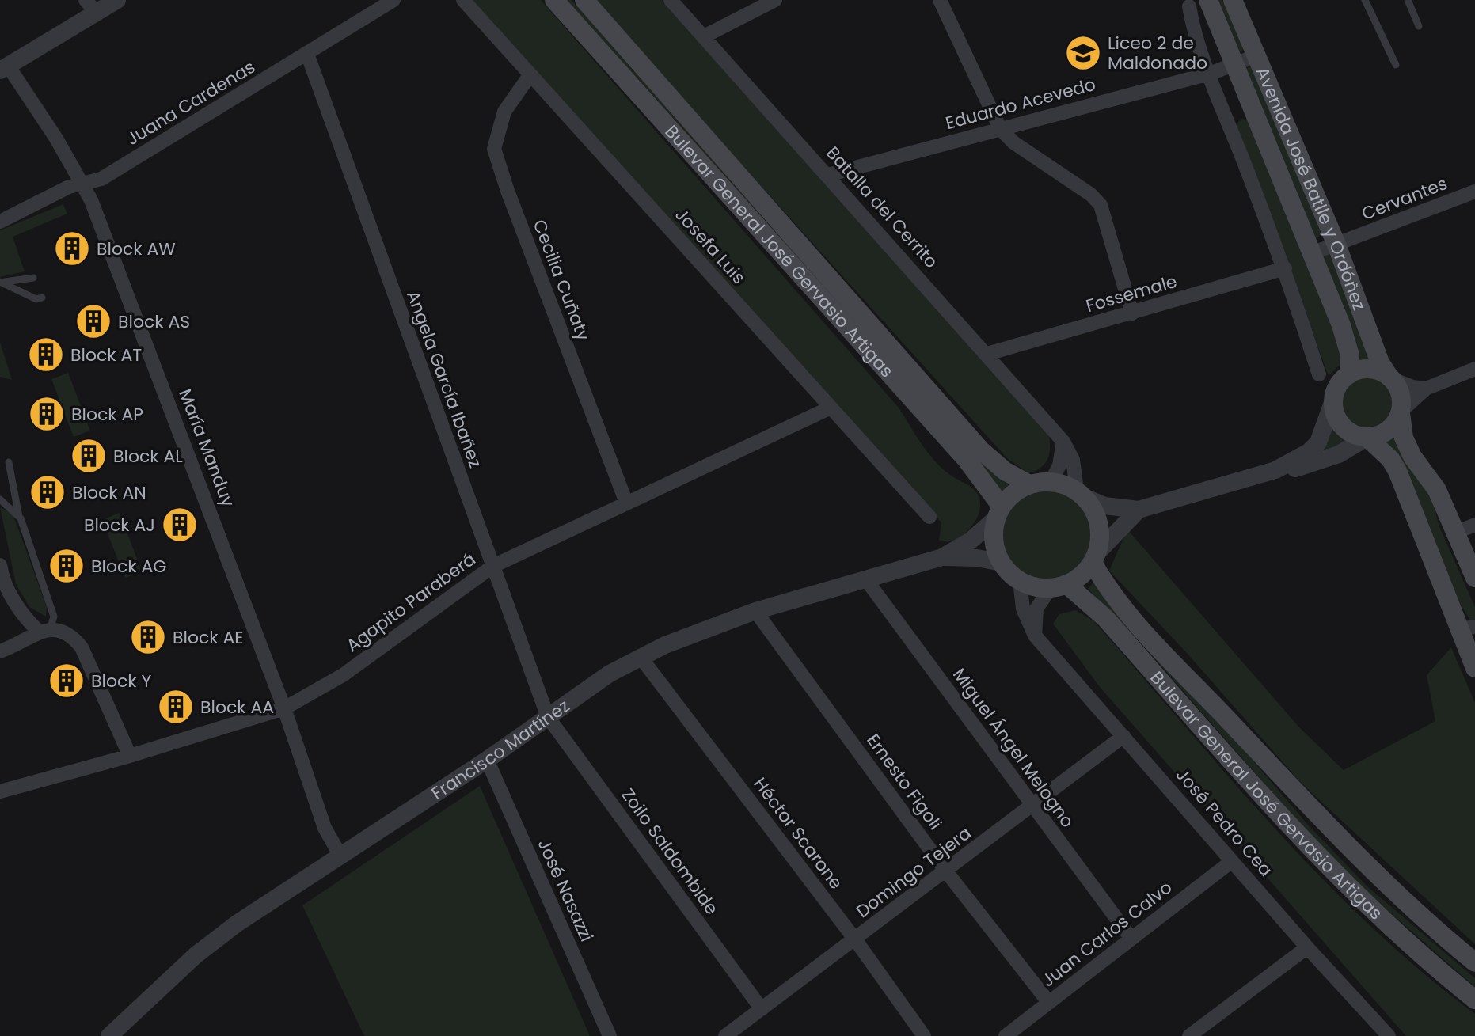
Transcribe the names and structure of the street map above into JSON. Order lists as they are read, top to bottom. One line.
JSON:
{"streets":{"main road":["Avenida José Batlle y Ordóñez","Bulevar General José Gervasio Artigas"],"street":["Juana Cardenas","Eduardo Acevedo","Cervantes","Batalla del Cerrito","Josefa Luis","Cecilia Cuñaty","Fossemale","Angela García Ibañez","María Manduy","Agapito Paraberá","Miguel Ángel Melogno","Francisco Martínez","Ernesto Figoli","José Pedro Cea","Héctor Scarone","Zoilo Saldombide","Domingo Tejera","José Nasazzi","Juan Carlos Calvo"]},"crossings":[["Juana Cardenas","Angela García Ibañez"],["Juana Cardenas","María Manduy"],["Eduardo Acevedo","Avenida José Batlle y Ordóñez"],["Eduardo Acevedo","Batalla del Cerrito"],["Avenida José Batlle y Ordóñez","Cervantes"],["Batalla del Cerrito","Fossemale"],["Josefa Luis","Cecilia Cuñaty"],["Josefa Luis","Agapito Paraberá"],["Bulevar General José Gervasio Artigas","Francisco Martínez"],["Bulevar General José Gervasio Artigas","José Pedro Cea"],["Cecilia Cuñaty","Agapito Paraberá"],["Angela García Ibañez","Agapito Paraberá"],["Angela García Ibañez","Francisco Martínez"],["Angela García Ibañez","Zoilo Saldombide"],["María Manduy","Agapito Paraberá"],["María Manduy","Francisco Martínez"],["Miguel Ángel Melogno","Francisco Martínez"],["Miguel Ángel Melogno","Domingo Tejera"],["Miguel Ángel Melogno","Juan Carlos Calvo"],["Francisco Martínez","Ernesto Figoli"],["Francisco Martínez","José Pedro Cea"],["Francisco Martínez","Héctor Scarone"],["Francisco Martínez","Zoilo Saldombide"],["Francisco Martínez","José Nasazzi"],["Ernesto Figoli","Domingo Tejera"],["Ernesto Figoli","Juan Carlos Calvo"],["José Pedro Cea","Domingo Tejera"],["José Pedro Cea","Juan Carlos Calvo"],["Héctor Scarone","Domingo Tejera"],["Zoilo Saldombide","Domingo Tejera"]],"places":{"school or university":["Liceo 2 de Maldonado"],"building":["Block AW","Block AS","Block AT","Block AP","Block AL","Block AN","Block AJ","Block AG","Block AE","Block Y","Block AA"]}}
